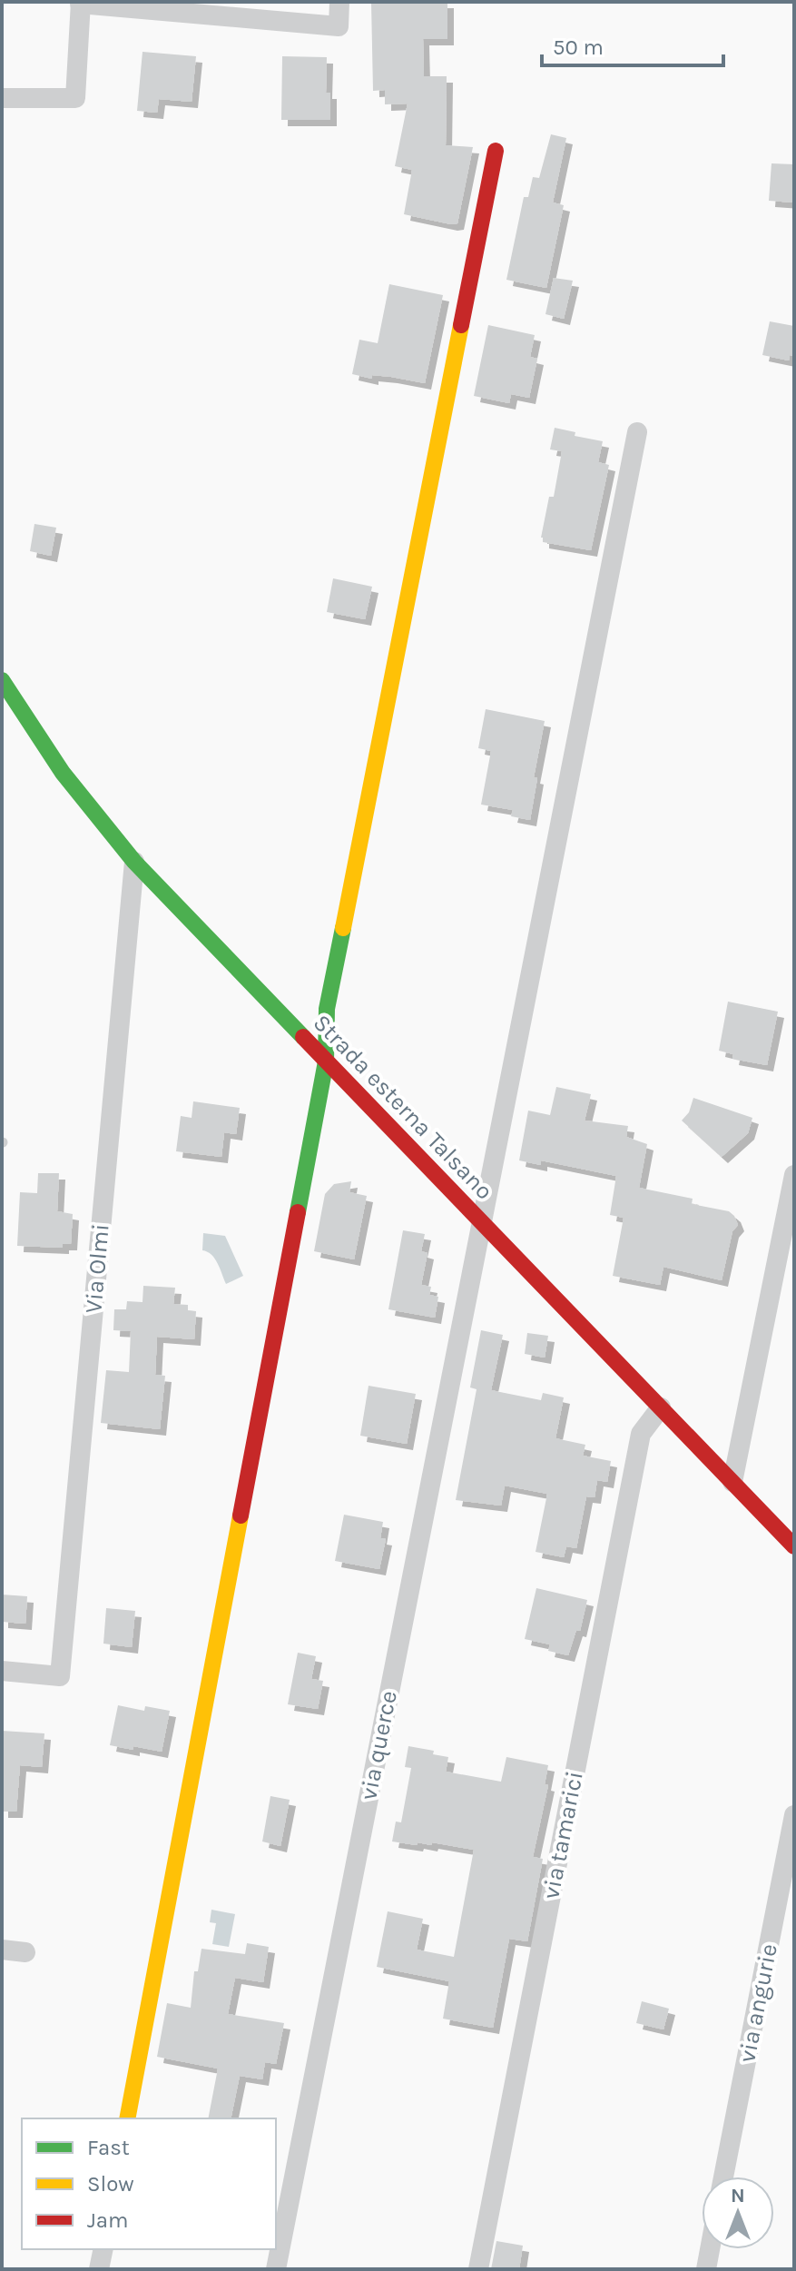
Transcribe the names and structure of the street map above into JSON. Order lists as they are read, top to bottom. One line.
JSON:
{"streets":{"street":["Strada esterna Talsano","Via Olmi","via querce","via tamarici","via angurie"]},"crossings":[["Strada esterna Talsano","Via Olmi"],["Strada esterna Talsano","via querce"],["Strada esterna Talsano","via tamarici"]],"legend":["Fast","Slow","Jam"],"scale_bar":"50 m","north":"top"}
